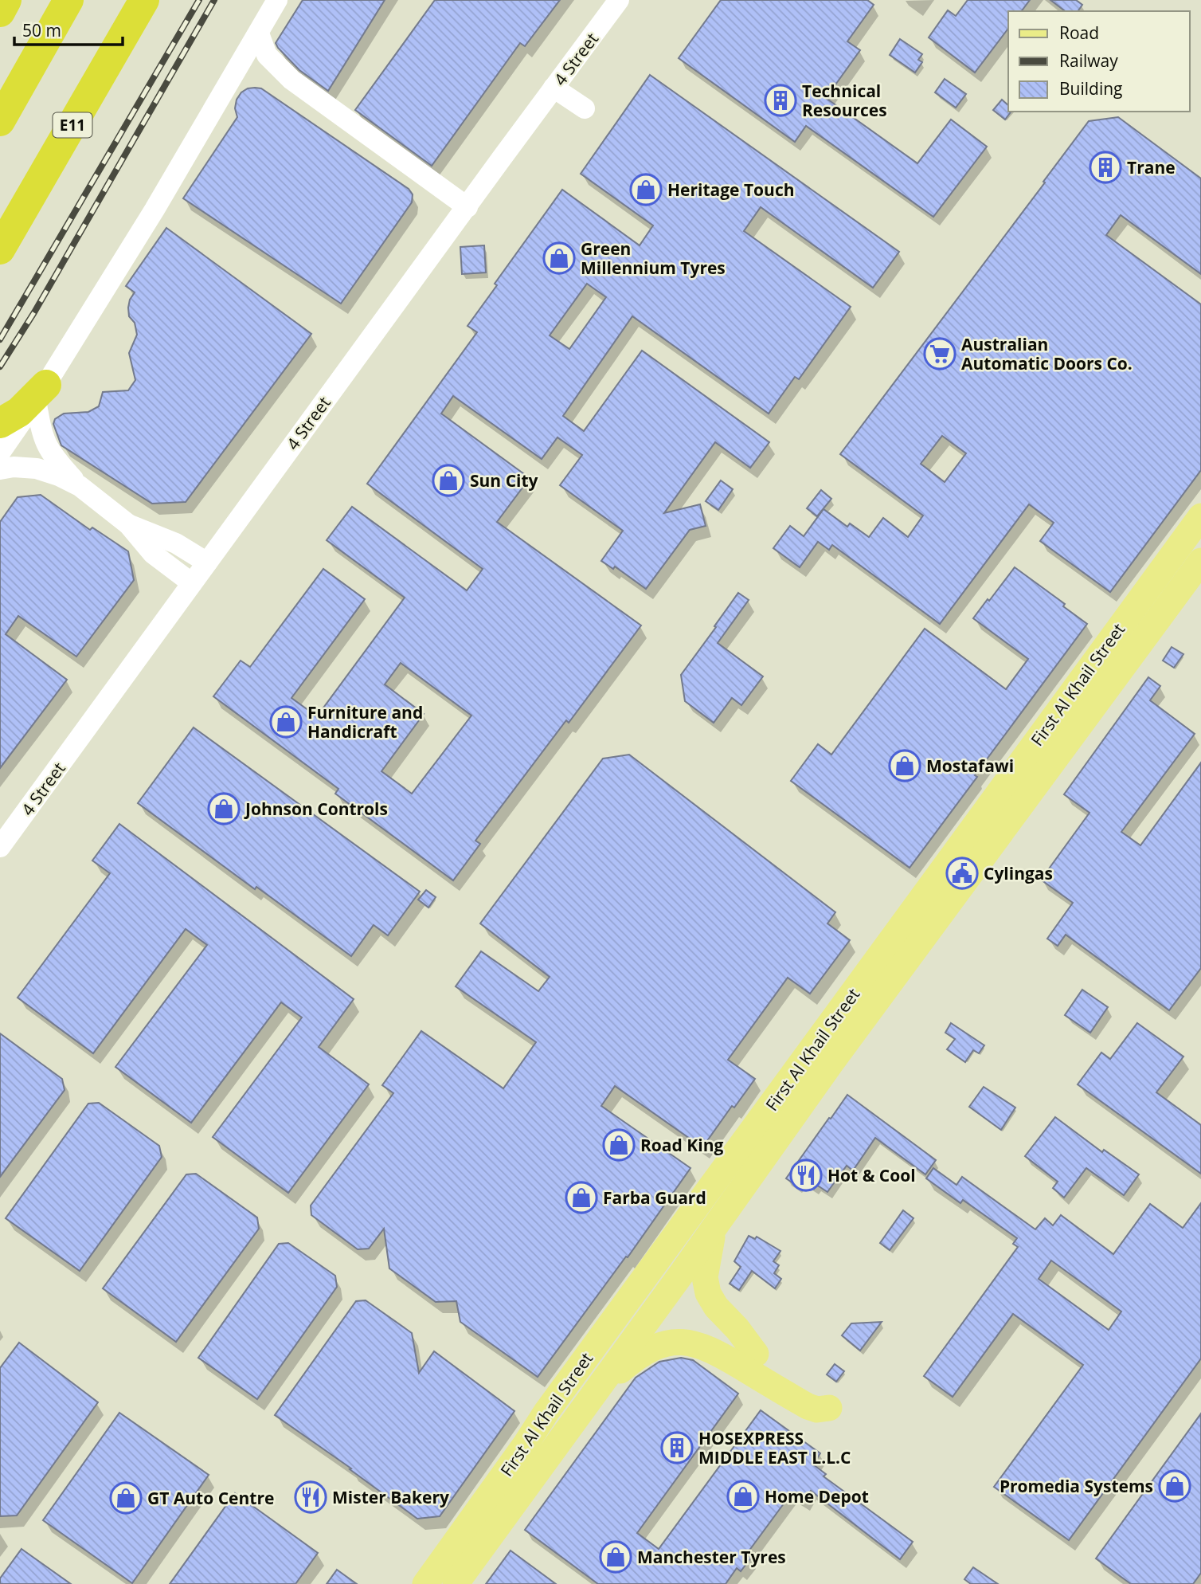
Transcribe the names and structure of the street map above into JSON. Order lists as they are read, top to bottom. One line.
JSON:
{"streets":{"highway":["E11"],"main road":["First Al Khail Street"],"street":["4 Street"]},"places":{"building":["Technical Resources","Trane","HOSEXPRESS MIDDLE EAST L.L.C"],"shop":["Heritage Touch","Green Millennium Tyres","Sun City","Furniture and Handicraft","Mostafawi","Johnson Controls","Road King","Farba Guard","Promedia Systems","Home Depot","GT Auto Centre","Manchester Tyres"],"supermarket":["Australian Automatic Doors Co."],"public building":["Cylingas"],"restaurant":["Hot & Cool","Mister Bakery"]},"legend":["Road","Railway","Building"],"scale_bar":"50 m"}
